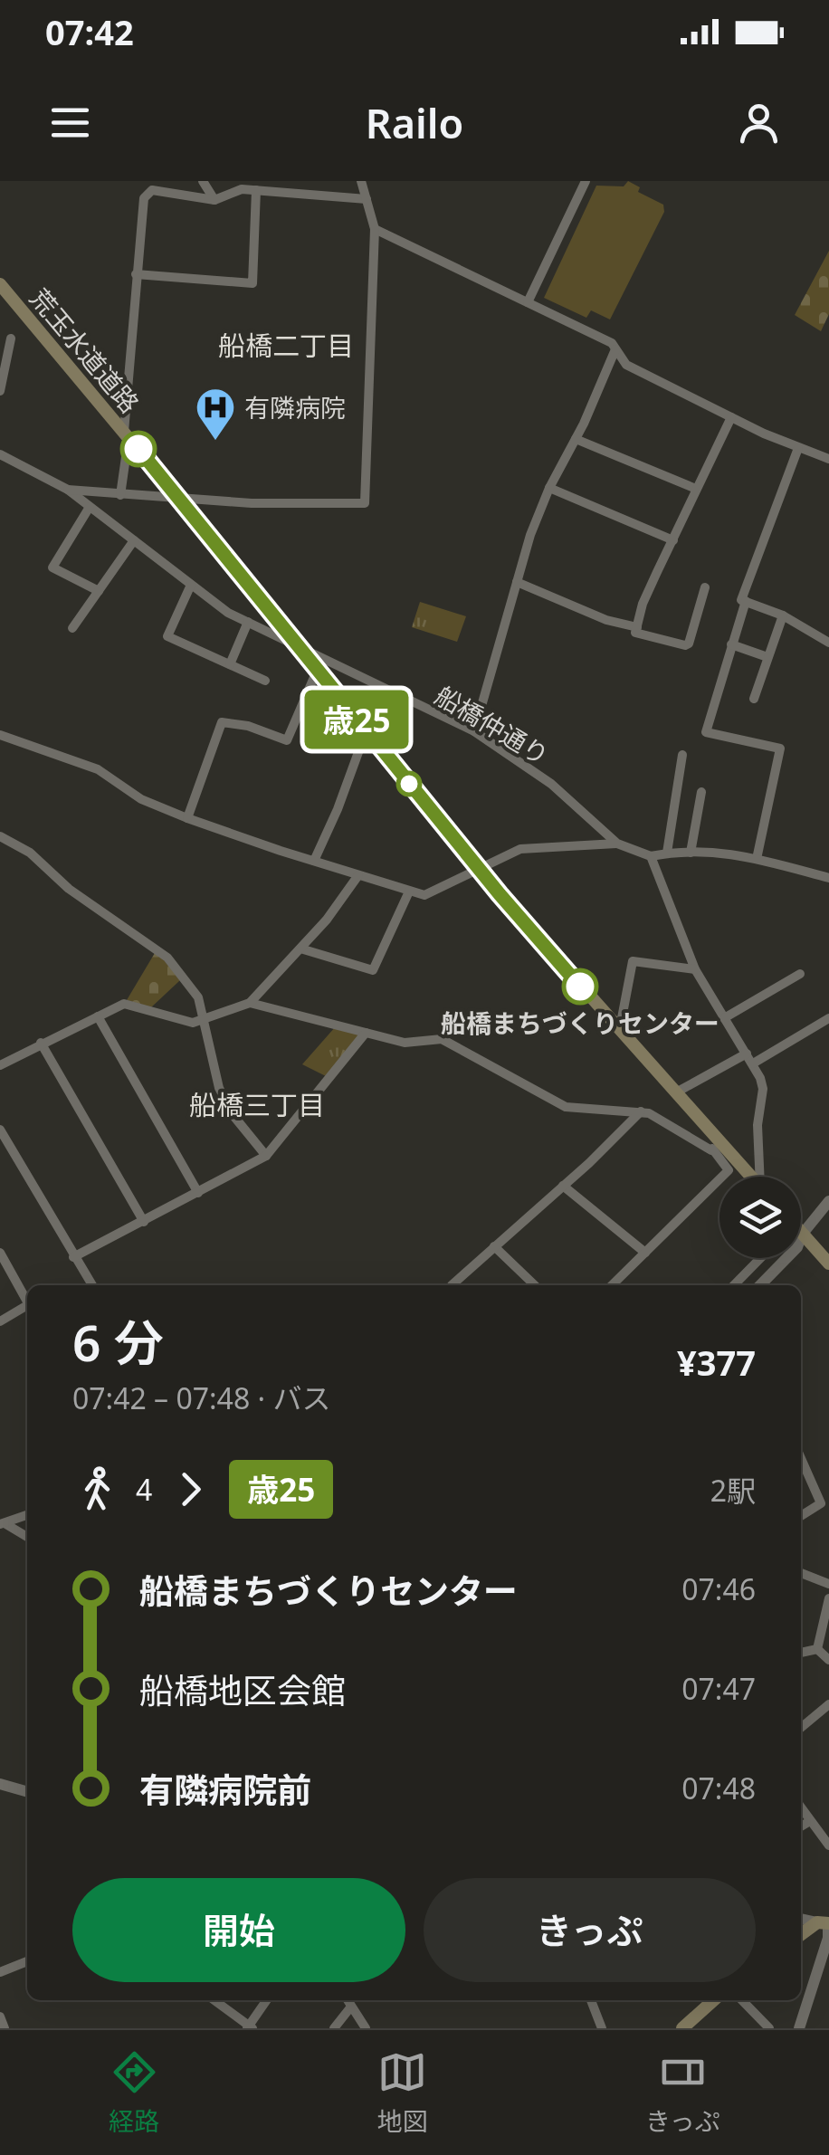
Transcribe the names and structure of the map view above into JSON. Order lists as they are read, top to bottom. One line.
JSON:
{"streets":{"main road":["荒玉水道道路"],"street":["船橋仲通り"]},"crossings":[["荒玉水道道路","船橋仲通り"]],"districts":["船橋二丁目","船橋三丁目"],"places":{"hospital":["有隣病院"],"other":["船橋まちづくりセンター"]},"lines":["bus line 歳25"],"page":{"status":"07:42","header":"Railo","on_map":"歳25","heading":["6 分","07:42 – 07:48 · バス","¥377"],"legs":["4","歳25","2駅"],"list":[{"name":"船橋まちづくりセンター","value":"07:46"},{"name":"船橋地区会館","value":"07:47"},{"name":"有隣病院前","value":"07:48"}],"buttons":["開始","きっぷ"],"tabs":["経路","地図","きっぷ"]}}
